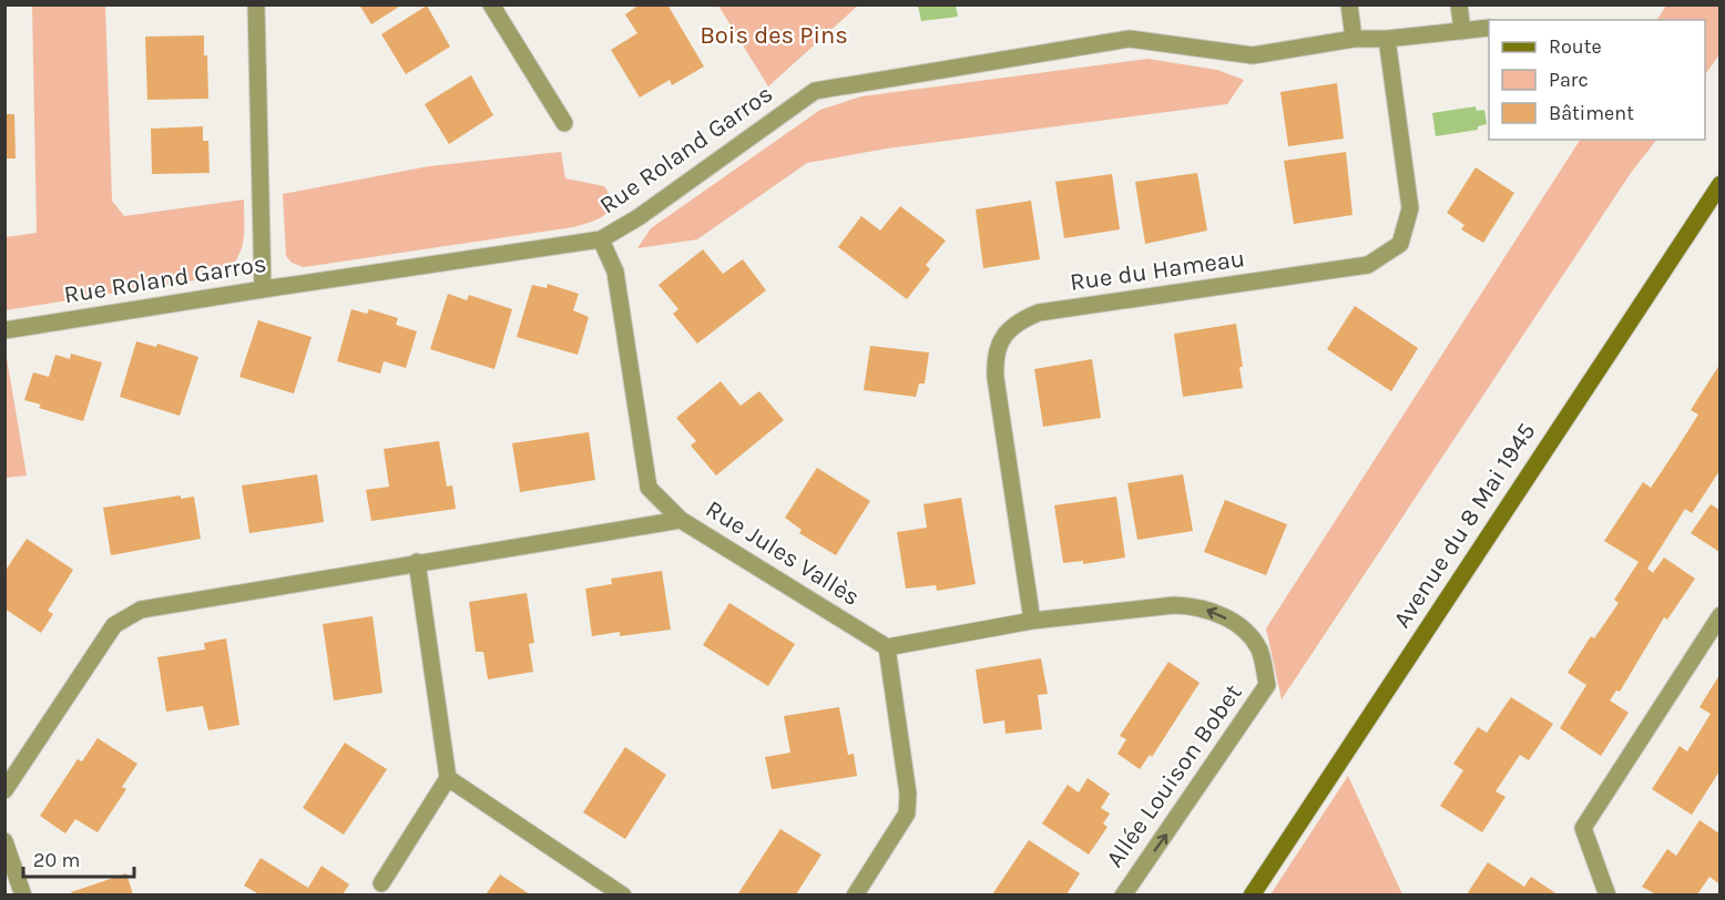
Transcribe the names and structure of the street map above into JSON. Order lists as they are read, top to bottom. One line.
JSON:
{"streets":{"main road":["Avenue du 8 Mai 1945"],"street":["Rue Roland Garros","Rue du Hameau","Rue Jules Vallès","Allée Louison Bobet"]},"crossings":[["Rue Roland Garros","Rue du Hameau"],["Rue Roland Garros","Rue Jules Vallès"],["Rue du Hameau","Allée Louison Bobet"]],"parks":["Bois des Pins"],"legend":["Route","Parc","Bâtiment"],"scale_bar":"20 m"}
